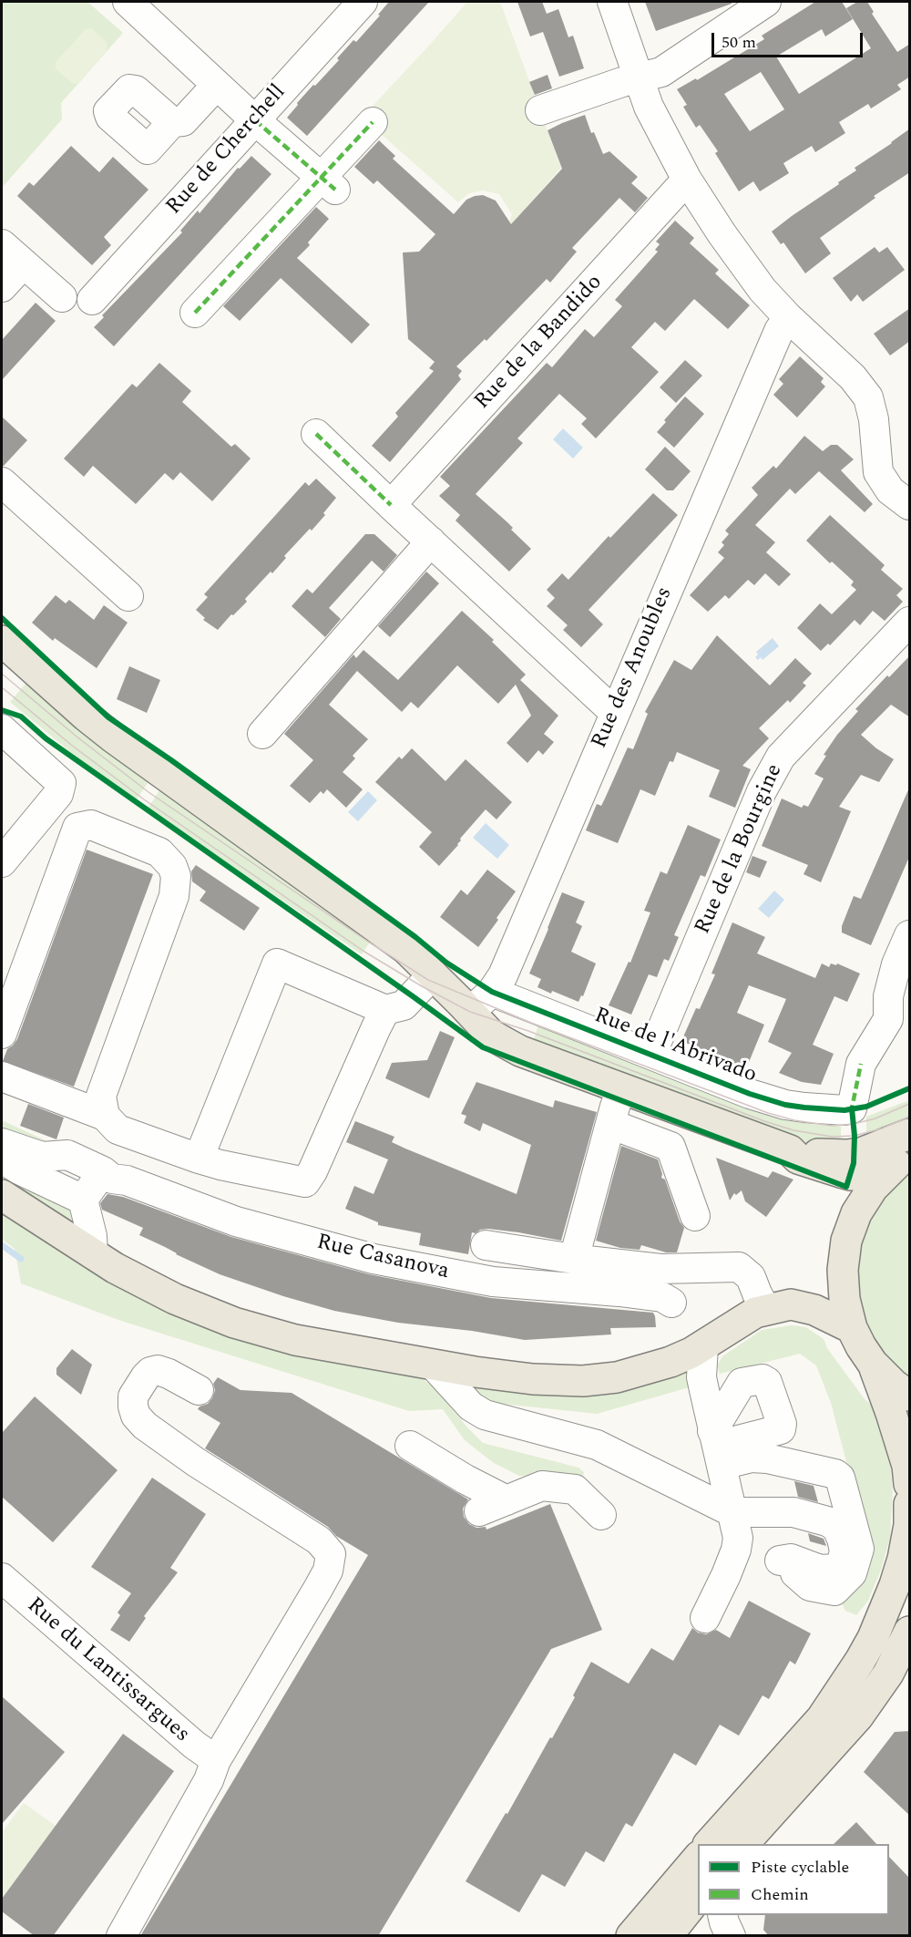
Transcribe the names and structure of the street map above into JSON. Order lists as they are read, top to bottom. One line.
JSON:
{"streets":{"street":["Rue de Cherchell","Rue de la Bandido","Rue des Anoubles","Rue de la Bourgine","Rue de l'Abrivado","Rue Casanova","Rue du Lantissargues"]},"crossings":[["Rue des Anoubles","Rue de l'Abrivado"],["Rue de la Bourgine","Rue de l'Abrivado"]],"legend":["Piste cyclable","Chemin"],"scale_bar":"50 m"}
